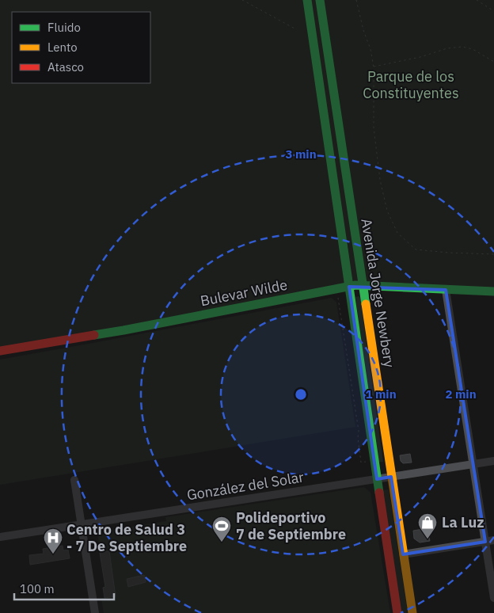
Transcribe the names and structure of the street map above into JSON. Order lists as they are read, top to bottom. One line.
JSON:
{"streets":{"main road":["Bulevar Wilde","Avenida Jorge Newbery"],"street":["González del Solar"]},"crossings":[["Bulevar Wilde","Avenida Jorge Newbery"],["Avenida Jorge Newbery","González del Solar"]],"parks":["Parque de los Constituyentes"],"places":{"shop":["La Luz"],"sports":["Polideportivo 7 de Septiembre"],"hospital":["Centro de Salud 3 - 7 De Septiembre"]},"legend":["Fluido","Lento","Atasco"],"scale_bar":"100 m","rings":["3 min","1 min","2 min"]}
